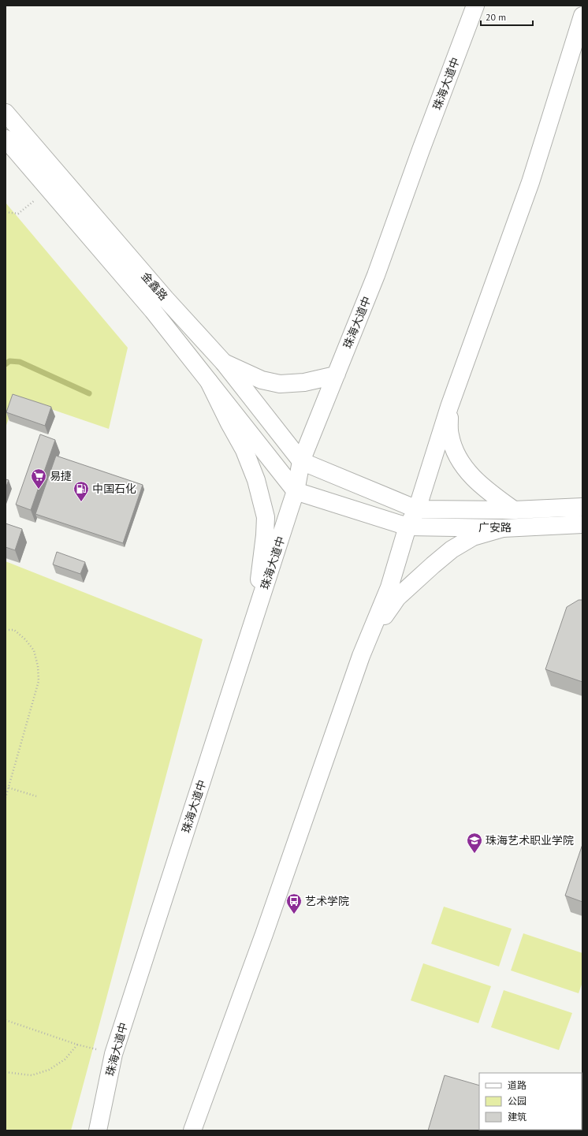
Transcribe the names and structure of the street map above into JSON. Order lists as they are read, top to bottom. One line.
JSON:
{"streets":{"main road":["珠海大道中","金鑫路","广安路"]},"crossings":[["珠海大道中","金鑫路"],["珠海大道中","广安路"],["金鑫路","广安路"]],"places":{"supermarket":["易捷"],"fuel station":["中国石化"],"school or university":["珠海艺术职业学院"],"bus stop":["艺术学院"]},"legend":["道路","公园","建筑"],"scale_bar":"20 m"}
